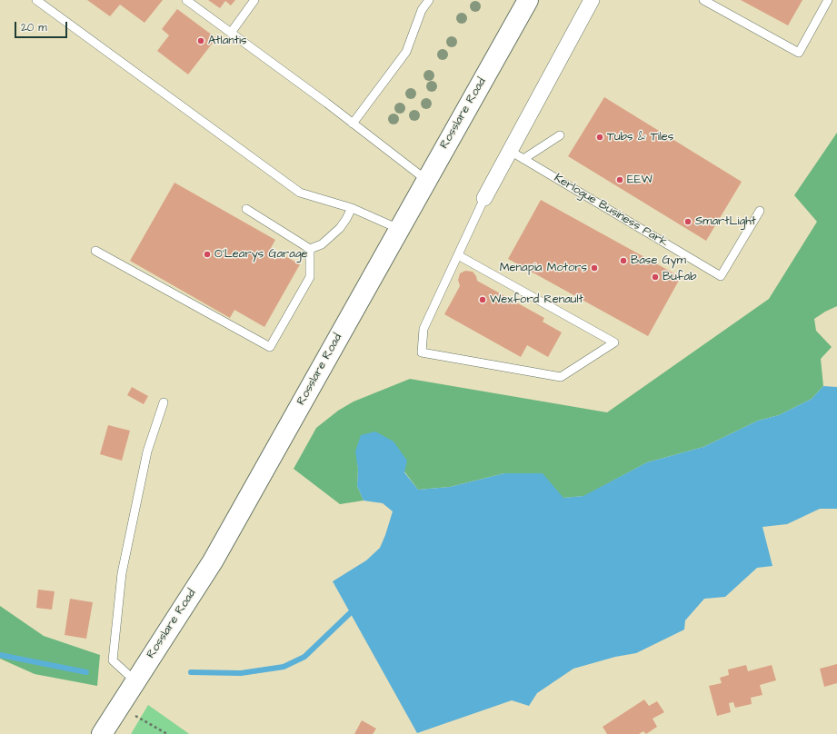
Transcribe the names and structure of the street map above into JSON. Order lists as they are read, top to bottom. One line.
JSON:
{"streets":{"main road":["Rosslare Road"],"lane":["Kerlogue Business Park"]},"places":["Atlantis","Tubs & Tiles","EEW","SmartLight","O'Learys Garage","Base Gym","Menapia Motors","Bufab","Wexford Renault"],"scale_bar":"20 m"}
